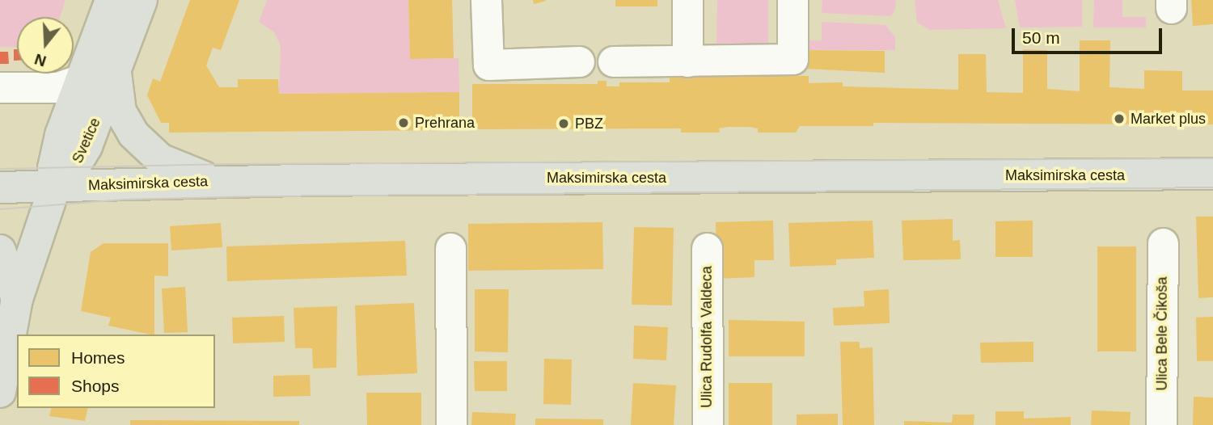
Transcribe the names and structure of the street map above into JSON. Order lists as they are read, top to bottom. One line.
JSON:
{"streets":{"main road":["Svetice","Maksimirska cesta"],"street":["Ulica Bele Čikoša","Ulica Rudolfa Valdeca"]},"crossings":[["Svetice","Maksimirska cesta"]],"places":["Market plus","Prehrana","PBZ"],"legend":["Homes","Shops"],"scale_bar":"50 m","north":"bottom"}
